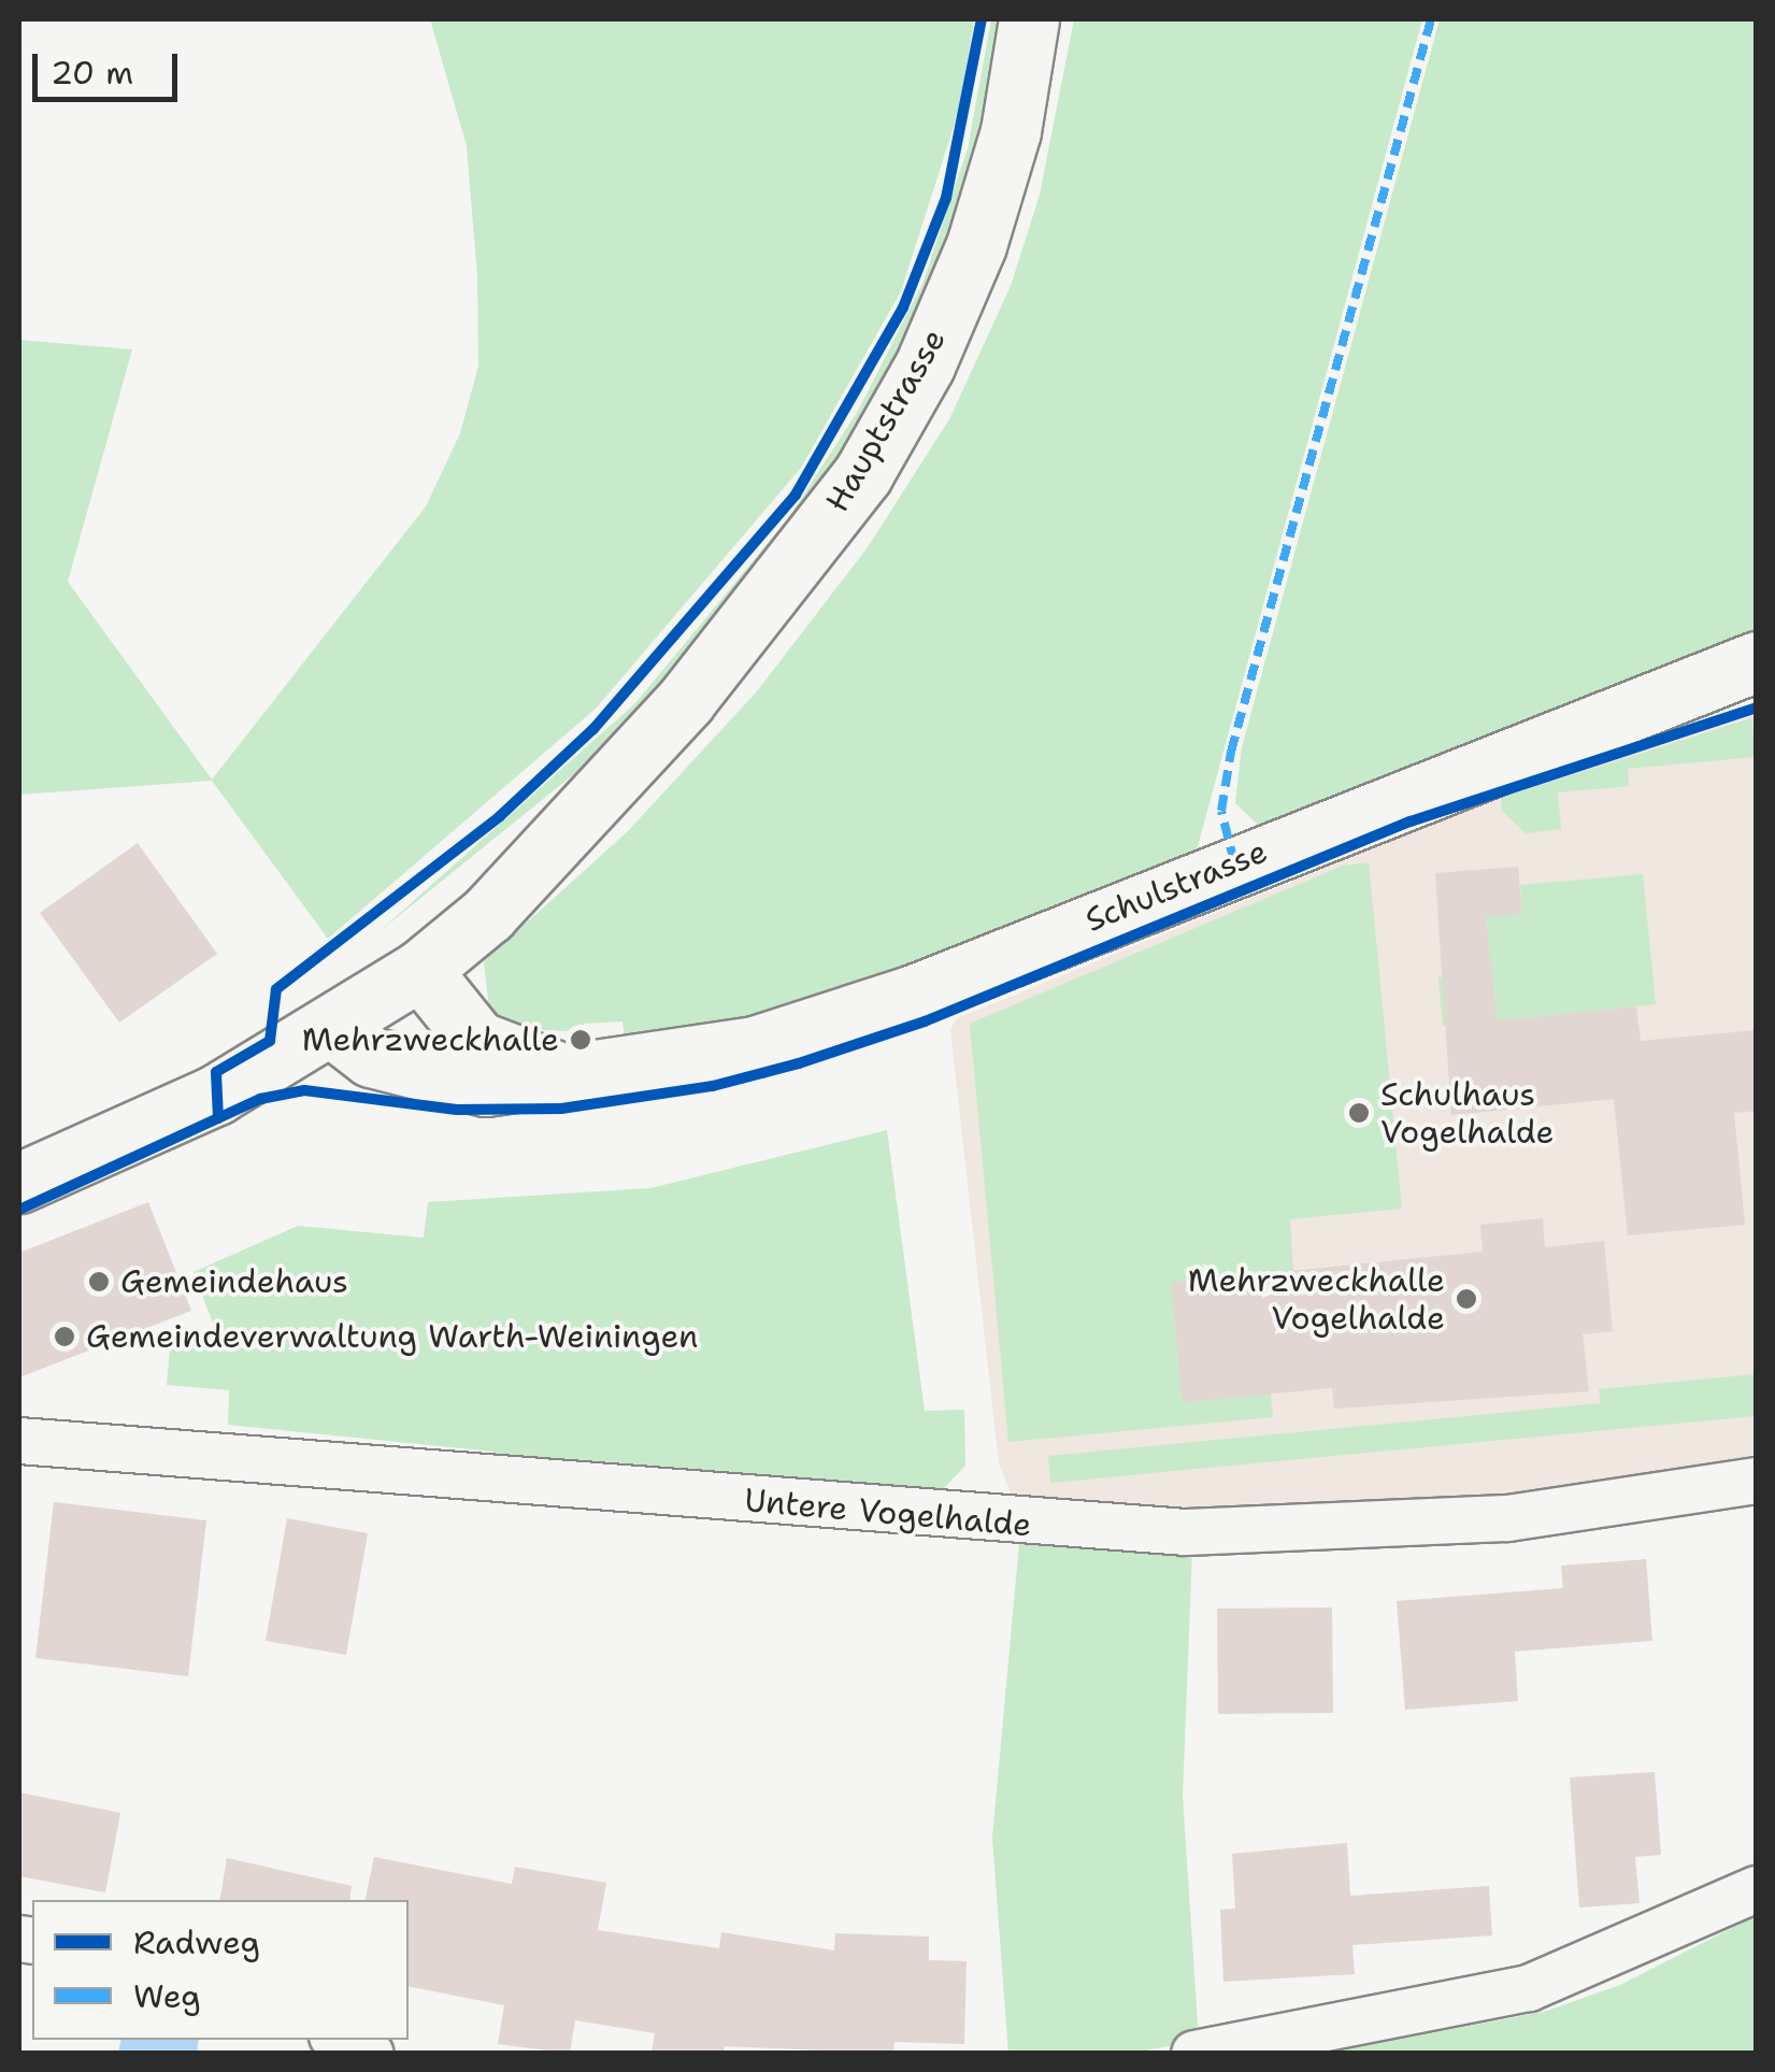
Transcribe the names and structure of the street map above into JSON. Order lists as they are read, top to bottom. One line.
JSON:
{"streets":{"main road":["Hauptstrasse","Schulstrasse"],"street":["Untere Vogelhalde"]},"crossings":[["Hauptstrasse","Schulstrasse"]],"places":["Mehrzweckhalle","Schulhaus Vogelhalde","Gemeindehaus","Mehrzweckhalle Vogelhalde","Gemeindeverwaltung Warth-Weiningen"],"legend":["Radweg","Weg"],"scale_bar":"20 m"}
